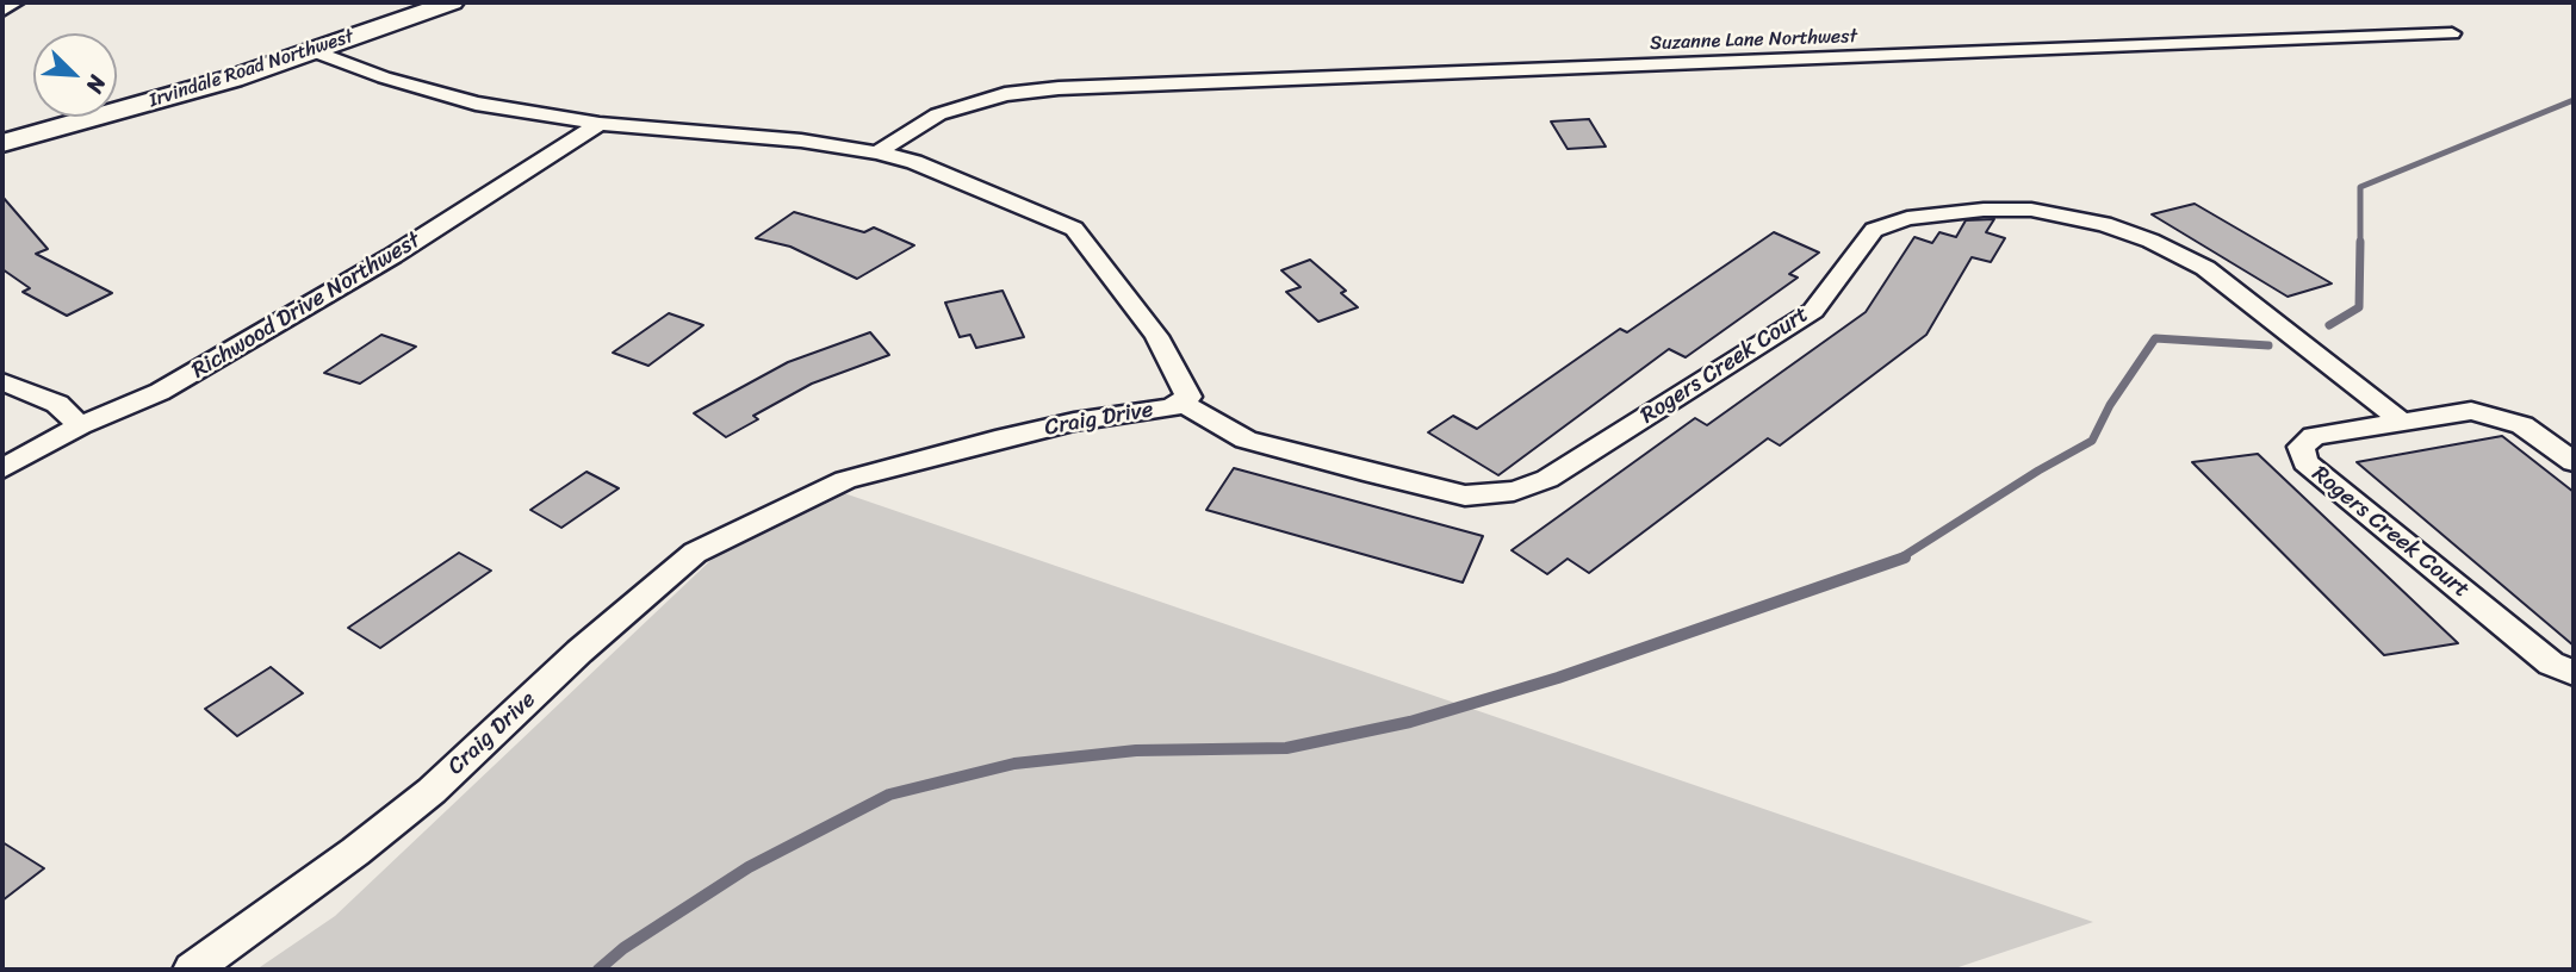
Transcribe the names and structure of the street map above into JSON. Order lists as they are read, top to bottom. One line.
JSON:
{"streets":{"street":["Suzanne Lane Northwest","Irvindale Road Northwest","Richwood Drive Northwest","Rogers Creek Court","Craig Drive"]},"crossings":[["Suzanne Lane Northwest","Craig Drive"],["Irvindale Road Northwest","Craig Drive"],["Richwood Drive Northwest","Craig Drive"],["Rogers Creek Court","Craig Drive"]],"north":"bottom right"}
